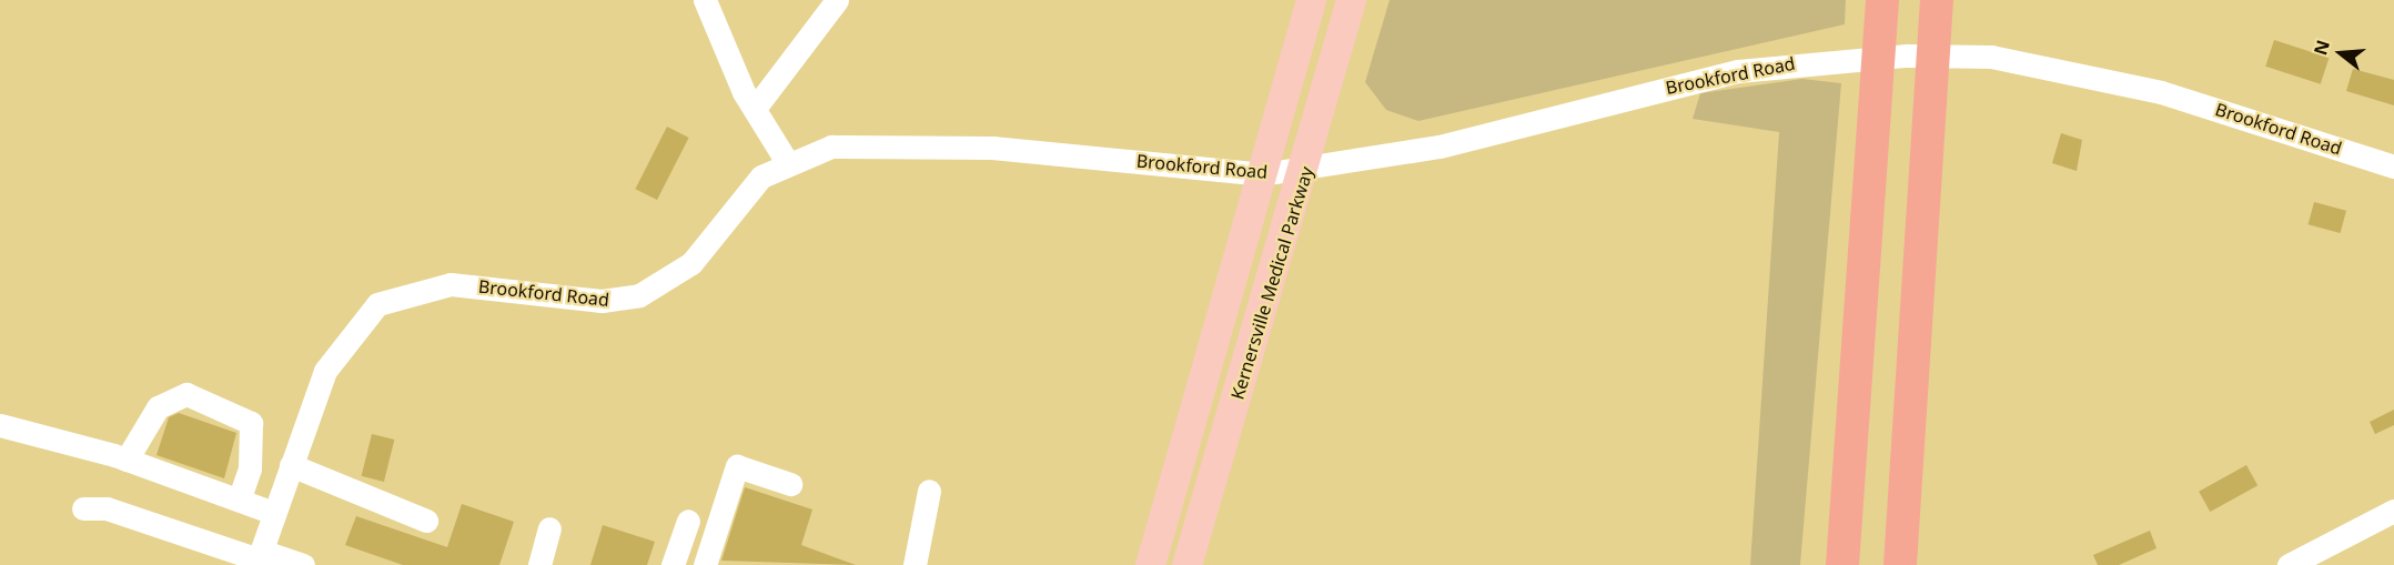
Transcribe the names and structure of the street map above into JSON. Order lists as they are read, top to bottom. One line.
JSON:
{"streets":{"main road":["Kernersville Medical Parkway"],"street":["Brookford Road"]},"crossings":[["Brookford Road","Kernersville Medical Parkway"]],"north":"left"}
